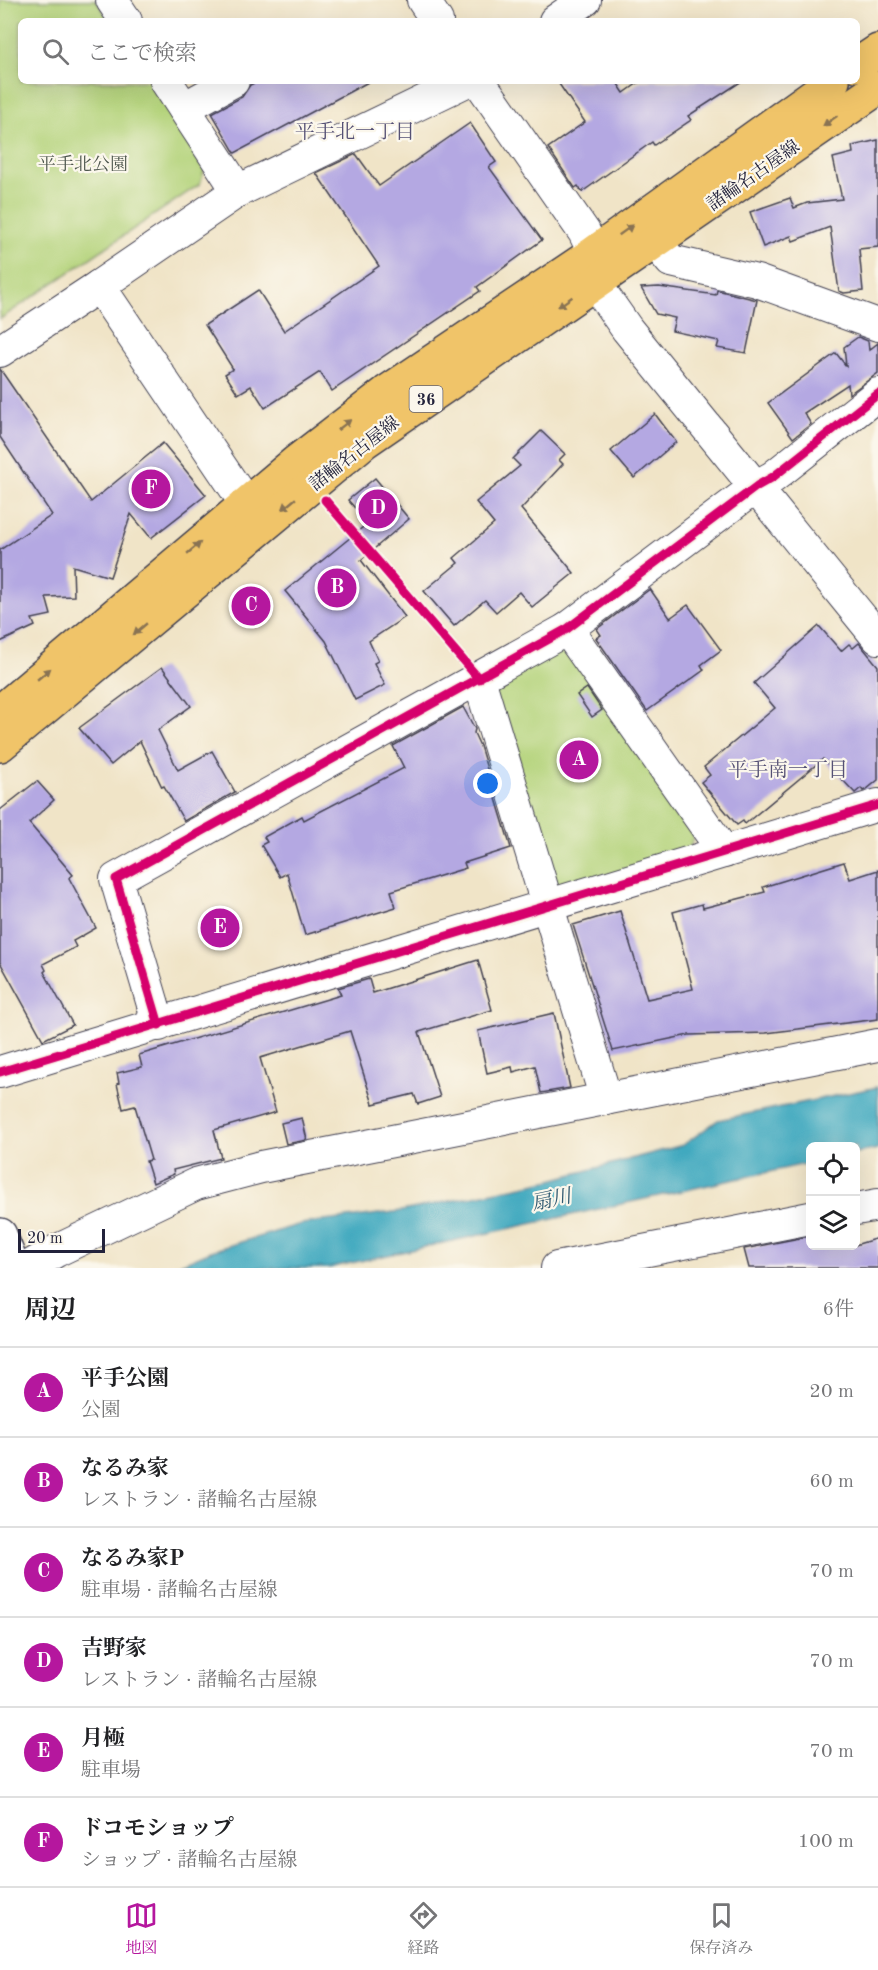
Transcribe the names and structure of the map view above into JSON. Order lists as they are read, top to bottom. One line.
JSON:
{"streets":{"main road":["諸輪名古屋線","36"]},"districts":["平手北一丁目","平手南一丁目"],"water":["扇川"],"parks":["平手北公園"],"scale_bar":"20 m","page":{"search":"ここで検索","pins":["F","D","B","C","A","E"],"scale":"20 m","heading":["周辺","6件"],"list":[{"mark":"A","name":"平手公園","note":"公園","value":"20 m"},{"mark":"B","name":"なるみ家","note":"レストラン · 諸輪名古屋線","value":"60 m"},{"mark":"C","name":"なるみ家P","note":"駐車場 · 諸輪名古屋線","value":"70 m"},{"mark":"D","name":"吉野家","note":"レストラン · 諸輪名古屋線","value":"70 m"},{"mark":"E","name":"月極","note":"駐車場","value":"70 m"},{"mark":"F","name":"ドコモショップ","note":"ショップ · 諸輪名古屋線","value":"100 m"}],"nav":["地図","経路","保存済み"]}}
